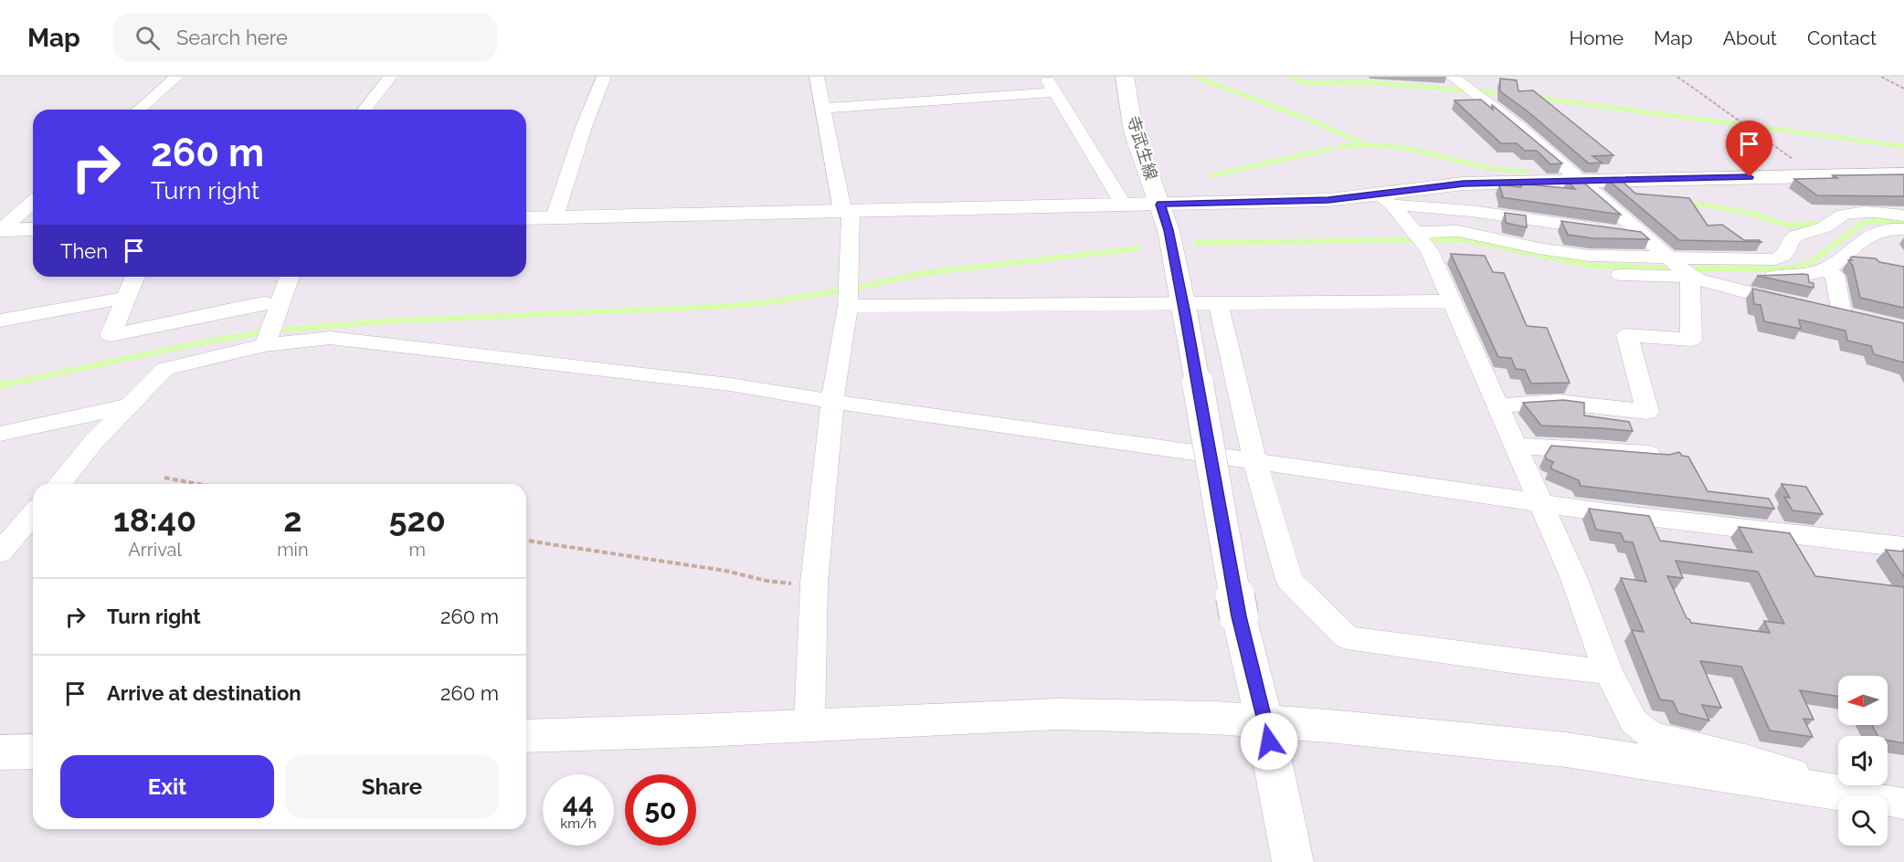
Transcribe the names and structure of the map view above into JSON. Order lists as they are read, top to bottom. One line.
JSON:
{"streets":{"street":["寺武生線"]},"north":"left","page":{"header":"Map","search":"Search here","nav":["Home","Map","About","Contact"],"turn":["260 m","Turn right"],"then":"Then","eta":["18:40","Arrival","2","min","520","m"],"list":[{"name":"Turn right","value":"260 m"},{"name":"Arrive at destination","value":"260 m"}],"buttons":["Exit","Share"],"speed":"44 km/h","limit":"50"}}
